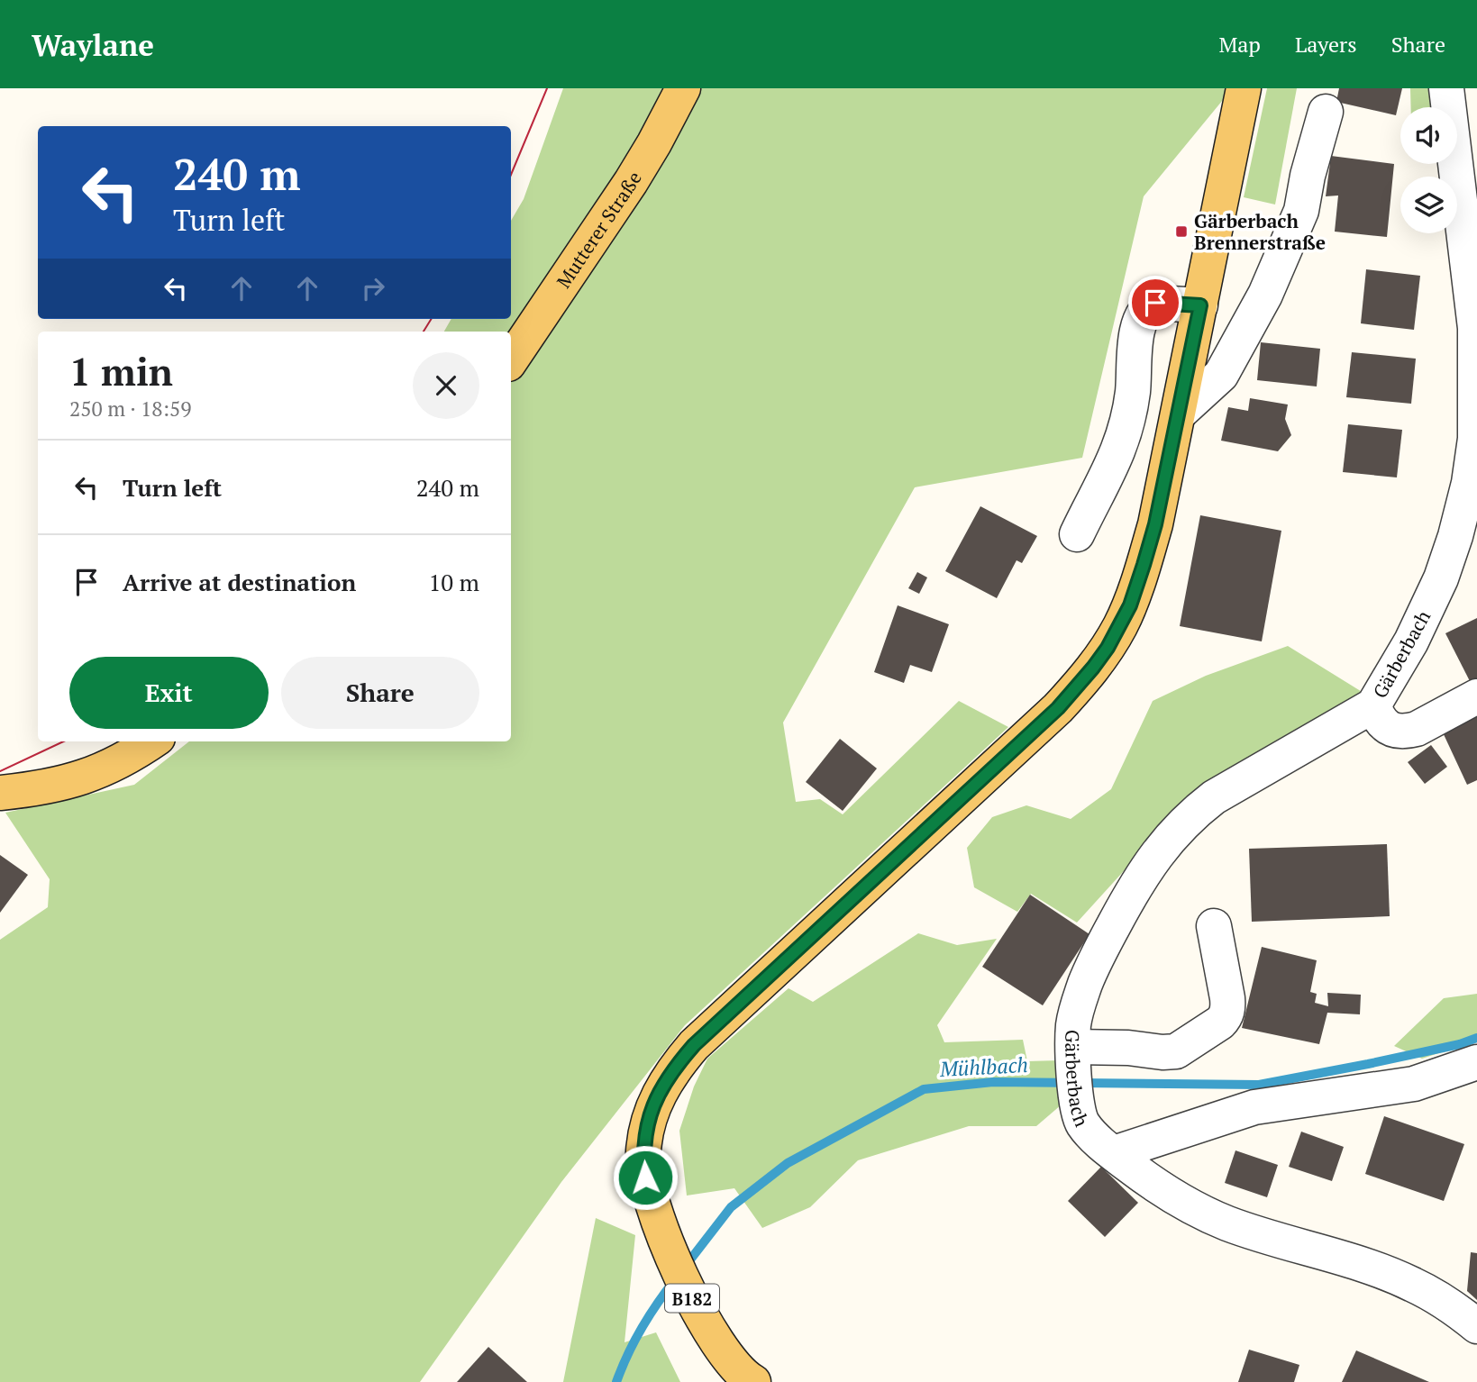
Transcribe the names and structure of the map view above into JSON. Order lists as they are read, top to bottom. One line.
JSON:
{"streets":{"main road":["Mutterer Straße","B182"],"street":["Gärberbach"]},"water":["Mühlbach"],"places":{"transit":["Gärberbach Brennerstraße"]},"page":{"header":"Waylane","nav":["Map","Layers","Share"],"turn":["240 m","Turn left"],"heading":["1 min","250 m · 18:59"],"list":[{"name":"Turn left","value":"240 m"},{"name":"Arrive at destination","value":"10 m"}],"buttons":["Exit","Share"]}}
